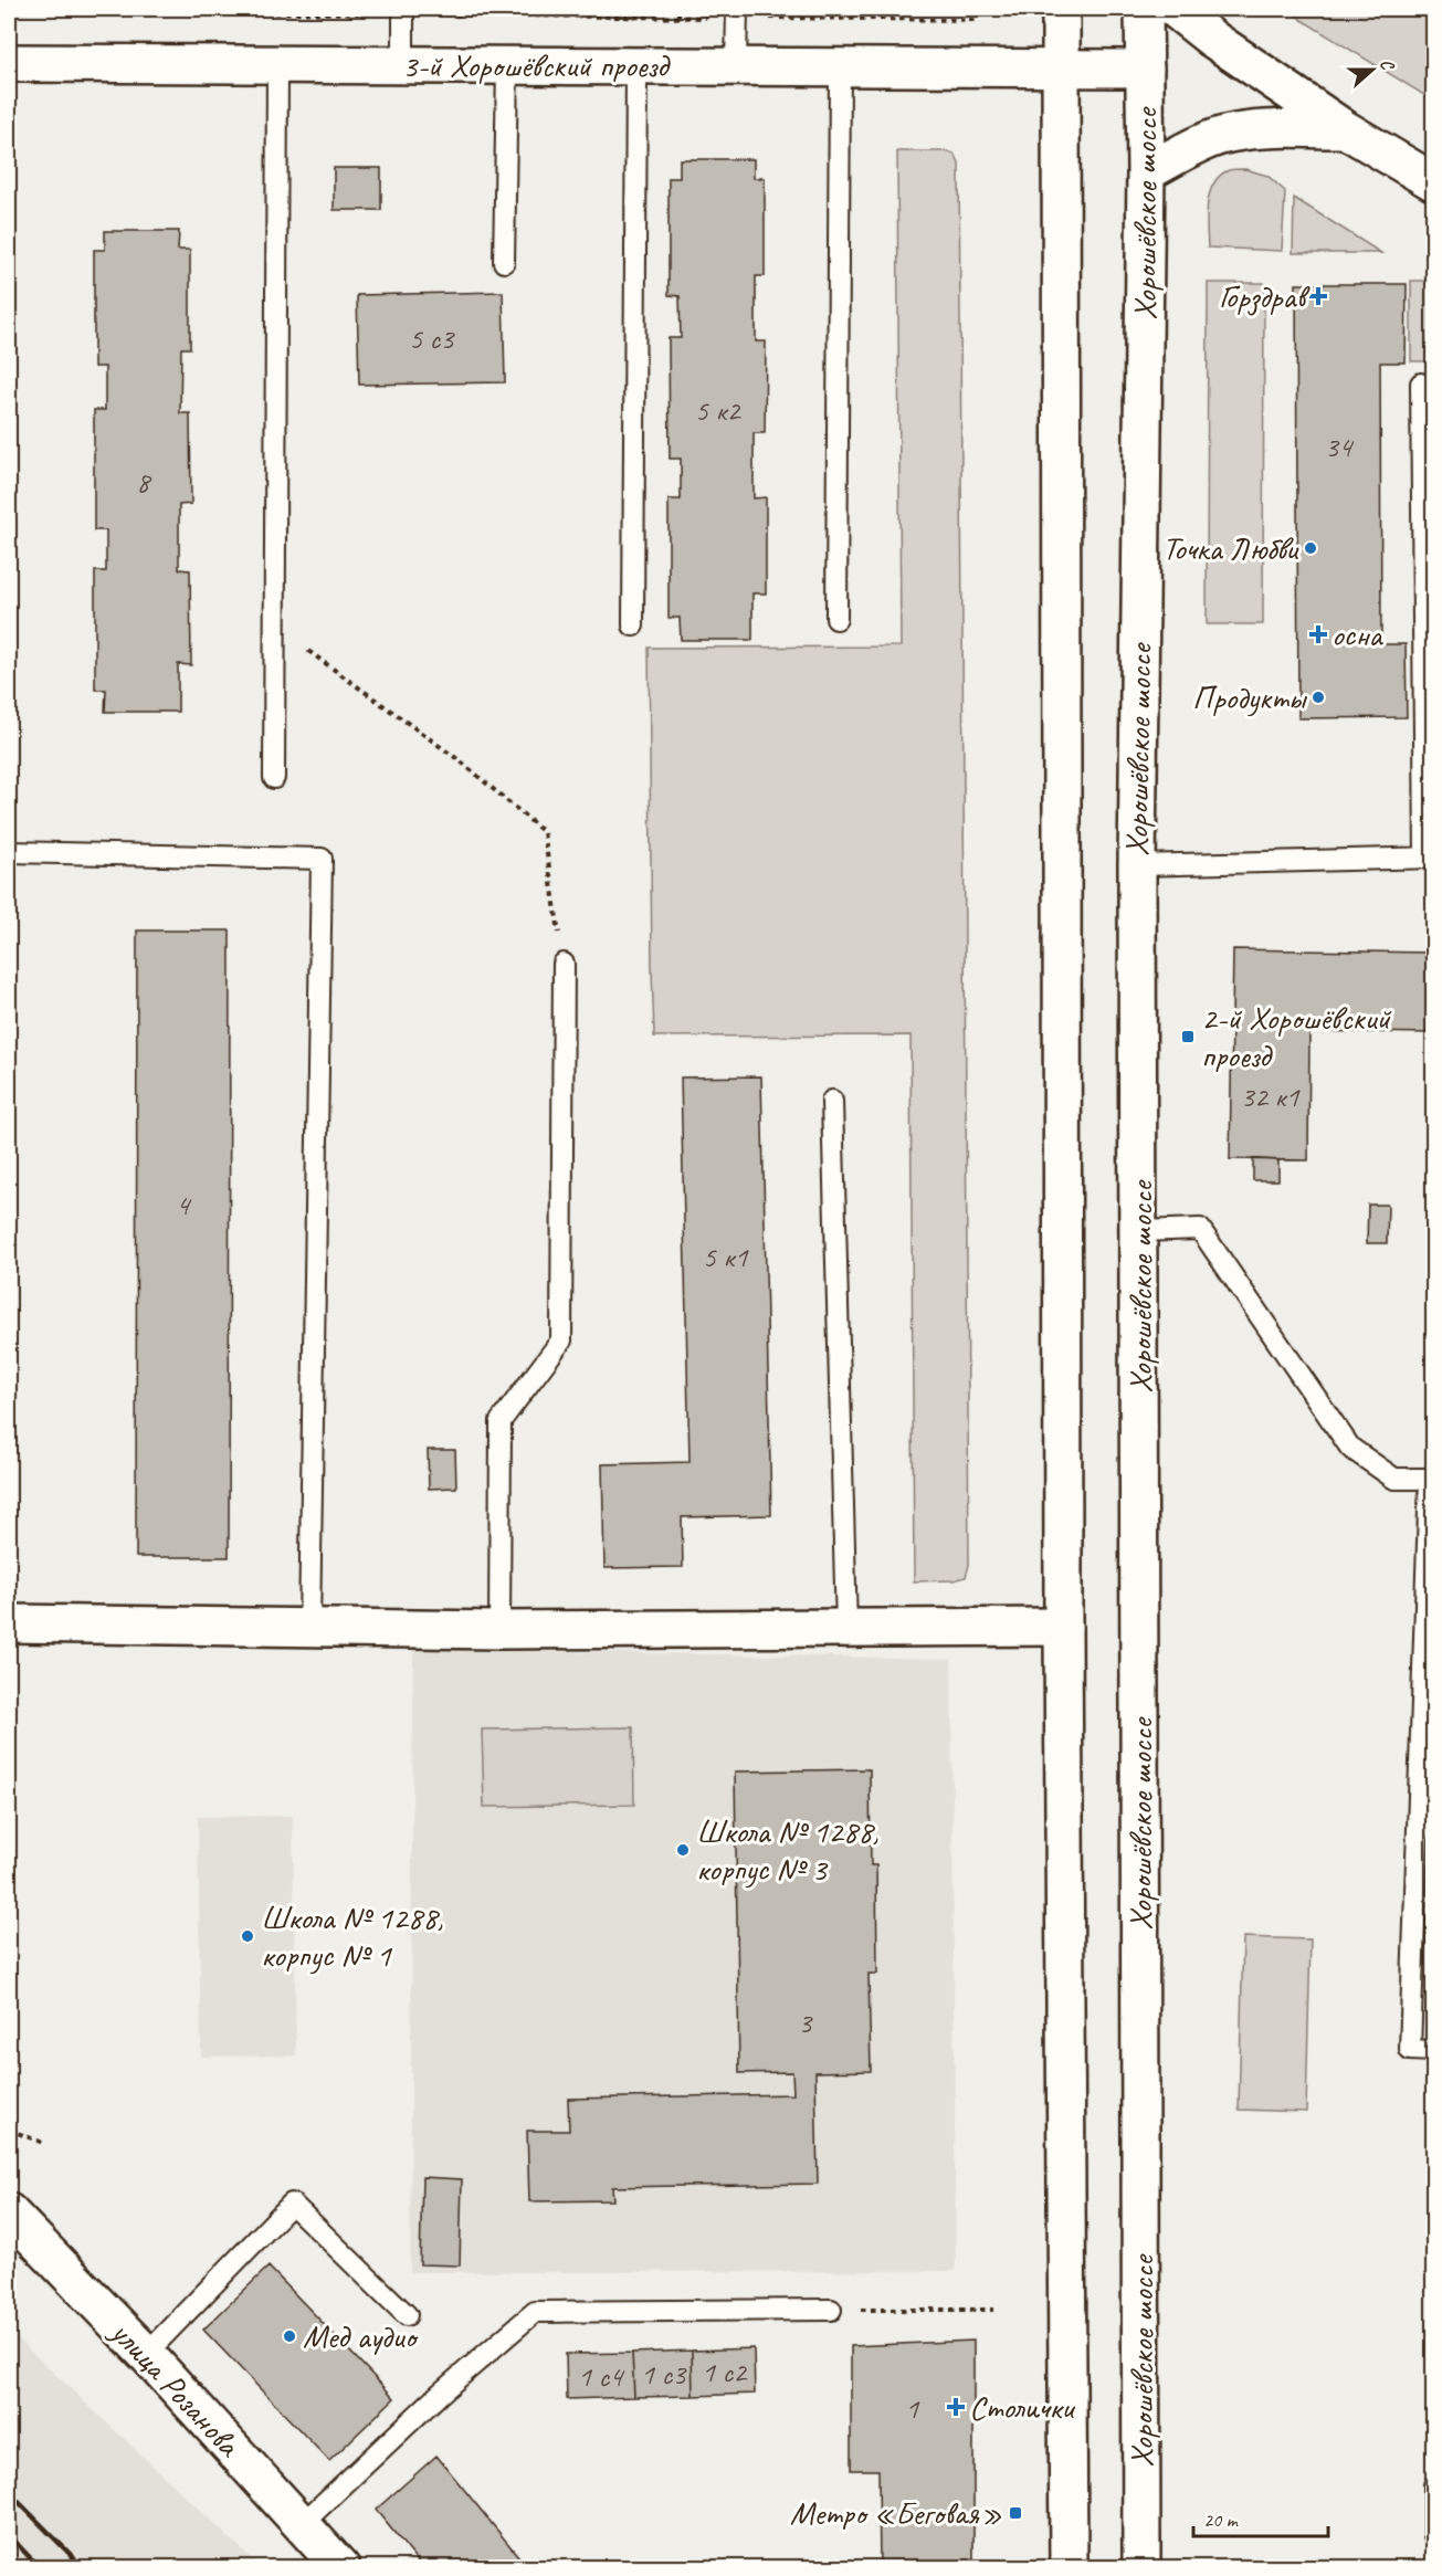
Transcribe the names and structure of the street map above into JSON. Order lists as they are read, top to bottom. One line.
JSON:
{"streets":{"main road":["3-й Хорошёвский проезд","Хорошёвское шоссе","улица Розанова"]},"crossings":[["3-й Хорошёвский проезд","Хорошёвское шоссе"]],"places":{"health":["Горздрав","осна","Столички"],"other":["Точка Любви","Продукты","Школа № 1288, корпус № 3","Школа № 1288, корпус № 1","Мед аудио"],"transit":["2-й Хорошёвский проезд","Метро «Беговая»"]},"house_numbers":["5 с3","5 к2","34","8","32 к1","4","5 к1","3","1 c2","1 с3","1 с4","1"],"scale_bar":"20 m","north":"right"}
